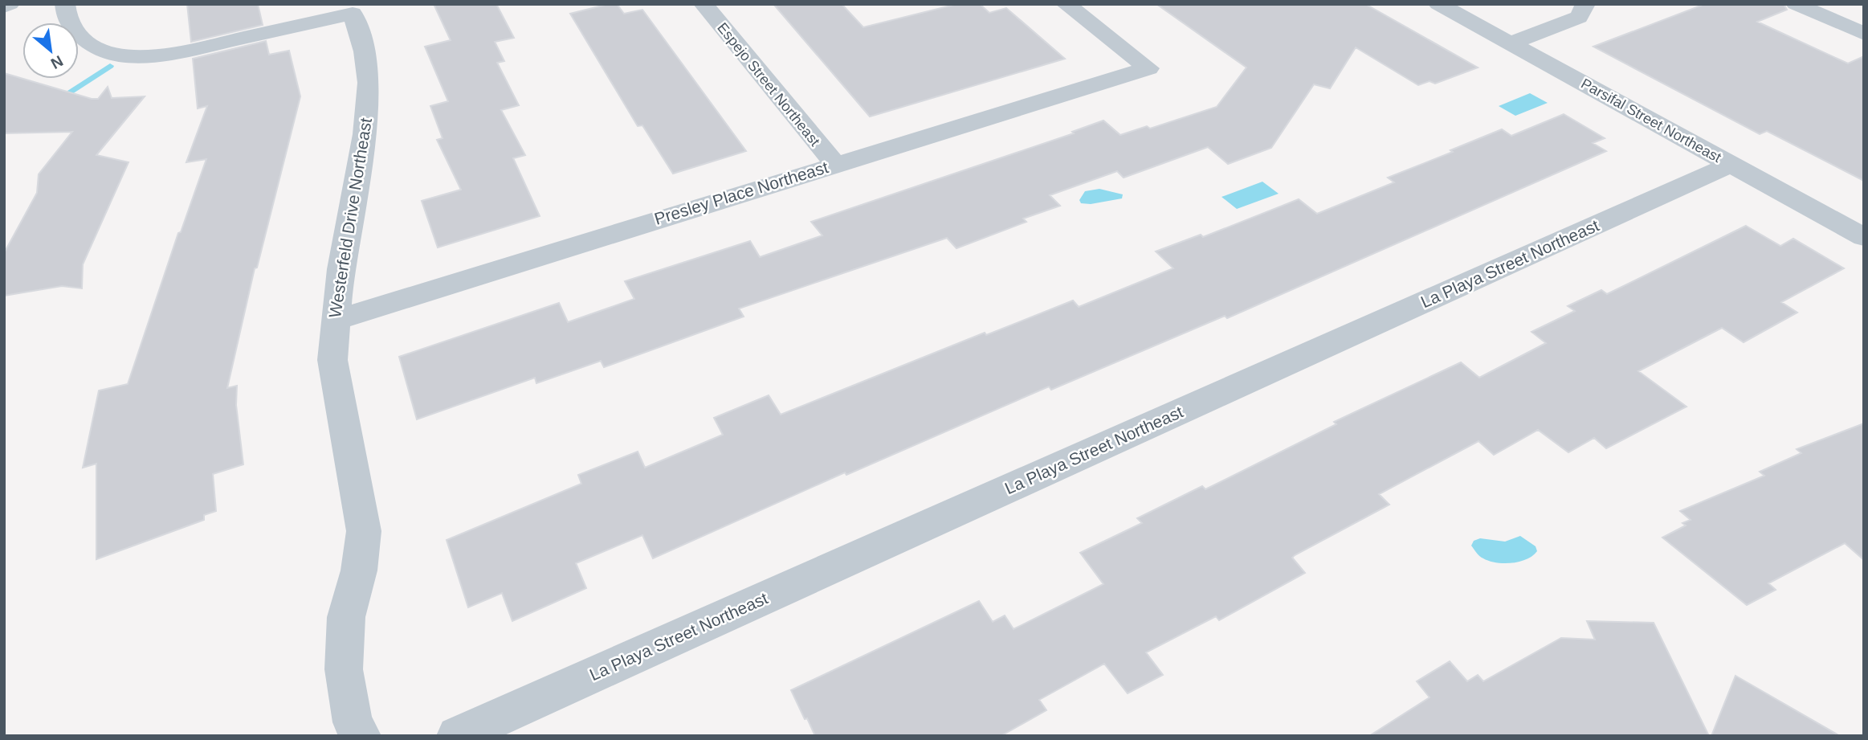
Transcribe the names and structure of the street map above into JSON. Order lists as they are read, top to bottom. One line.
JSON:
{"streets":{"street":["Espejo Street Northeast","Parsifal Street Northeast","Presley Place Northeast","Westerfeld Drive Northeast","La Playa Street Northeast"]},"crossings":[["Espejo Street Northeast","Presley Place Northeast"],["Parsifal Street Northeast","La Playa Street Northeast"],["Presley Place Northeast","Westerfeld Drive Northeast"]],"north":"bottom right"}
